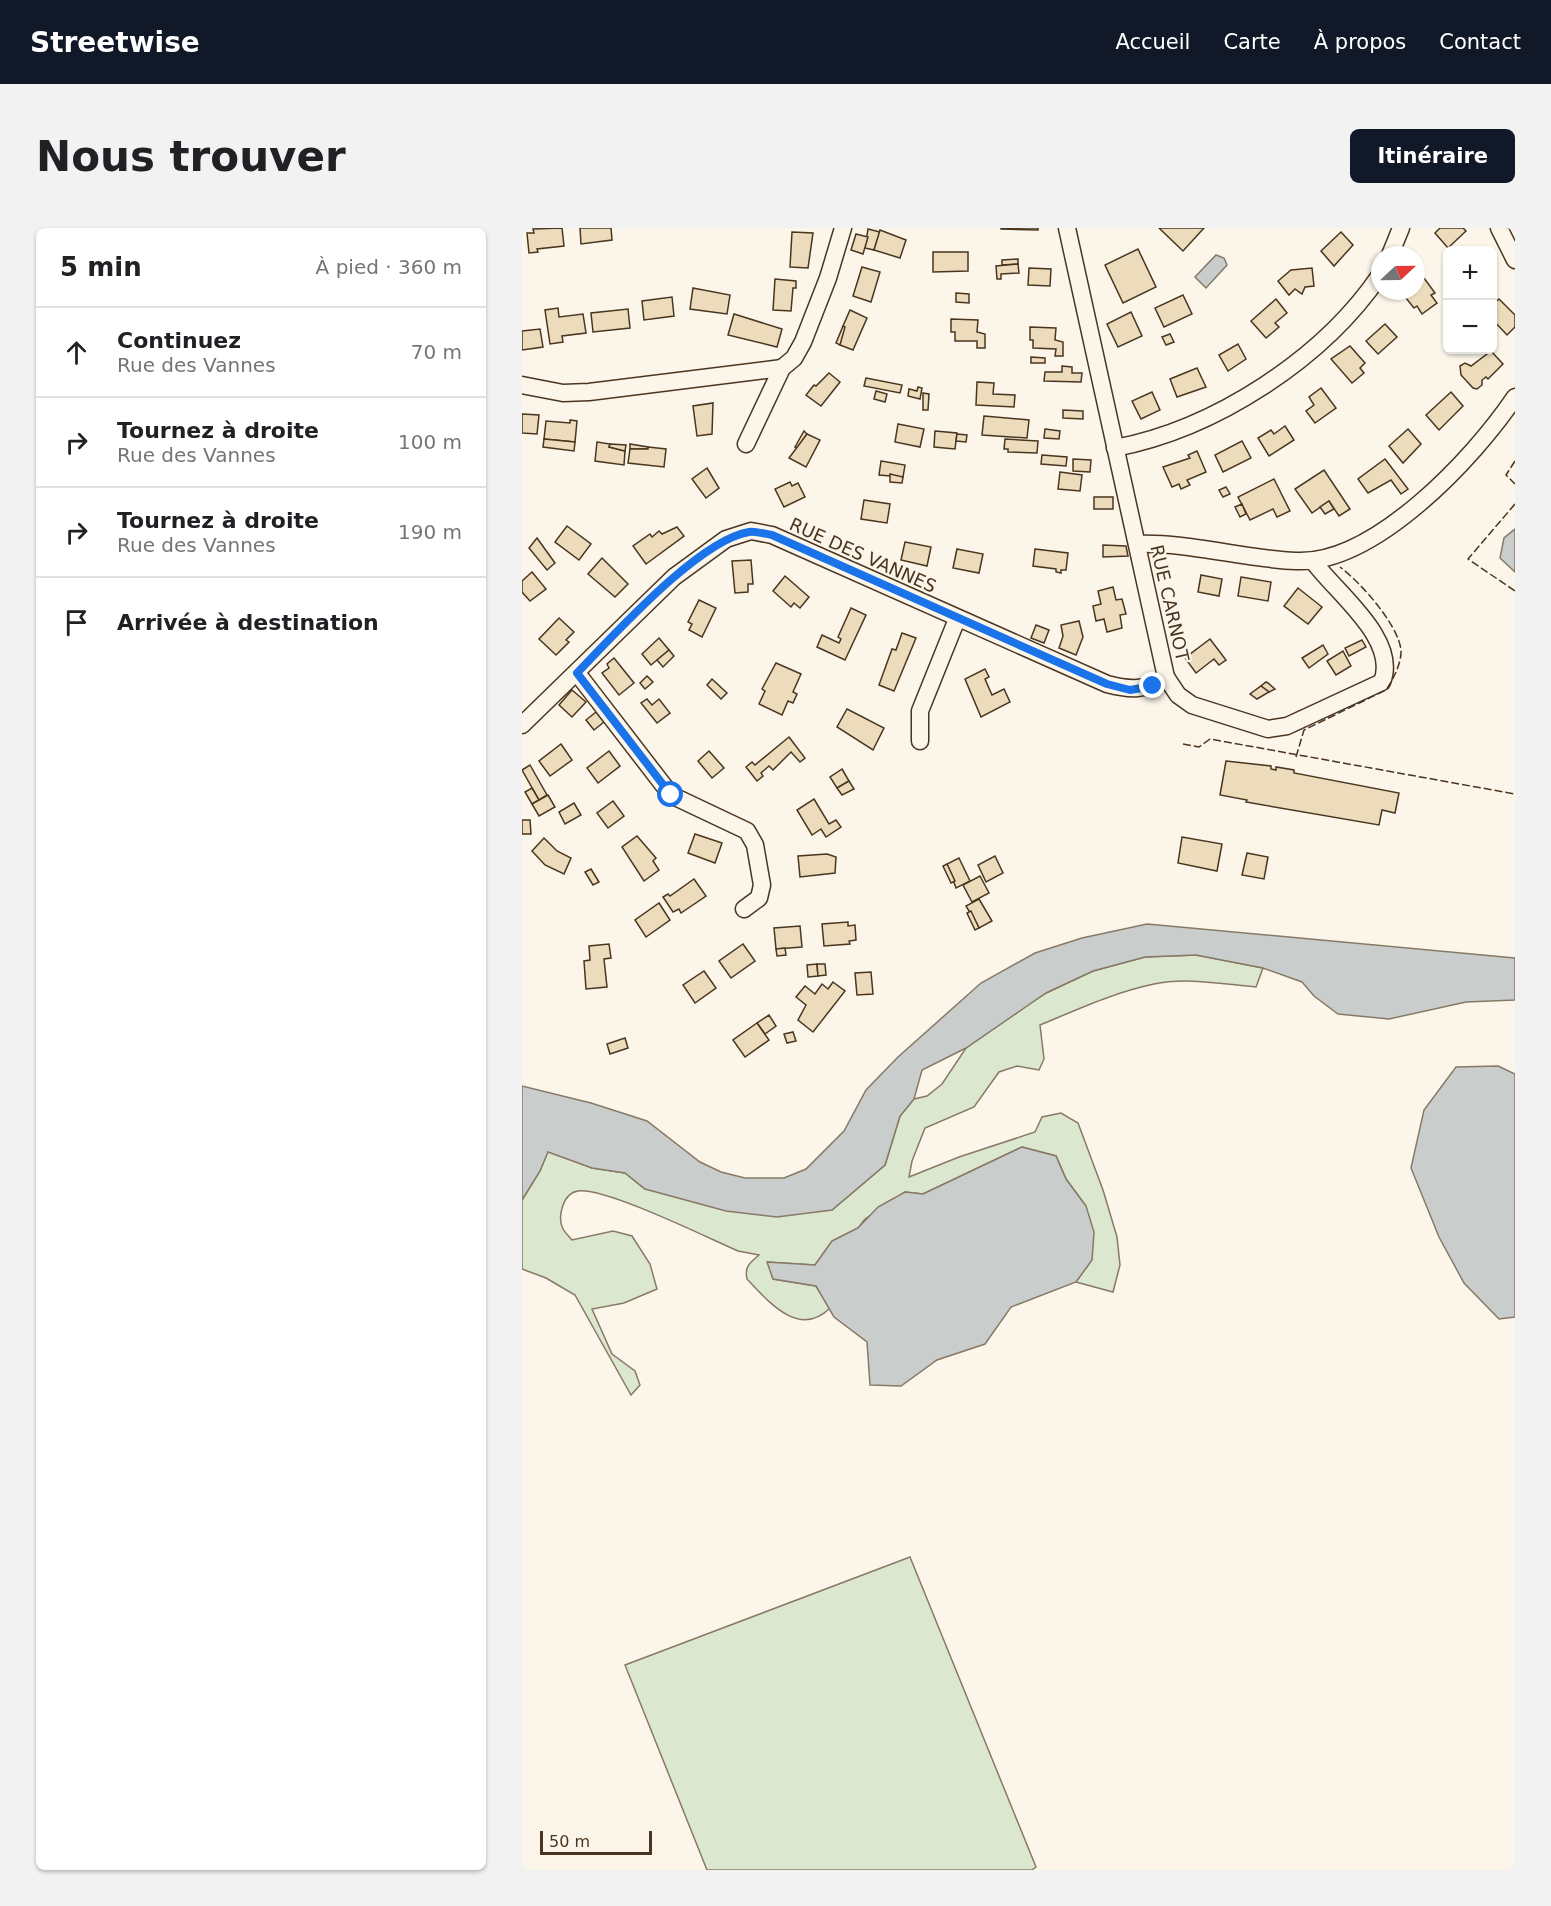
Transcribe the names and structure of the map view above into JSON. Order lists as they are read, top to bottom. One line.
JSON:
{"streets":{"street":["RUE DES VANNES","RUE CARNOT"]},"crossings":[["RUE DES VANNES","RUE CARNOT"]],"scale_bar":"50 m","north":"right","page":{"header":"Streetwise","nav":["Accueil","Carte","À propos","Contact"],"buttons":"Itinéraire","title":"Nous trouver","heading":["5 min","À pied · 360 m"],"map_buttons":["+","−"],"list":[["Continuez","Rue des Vannes","70 m"],["Tournez à droite","Rue des Vannes","100 m"],["Tournez à droite","Rue des Vannes","190 m"],"Arrivée à destination"],"scale":"50 m"}}
